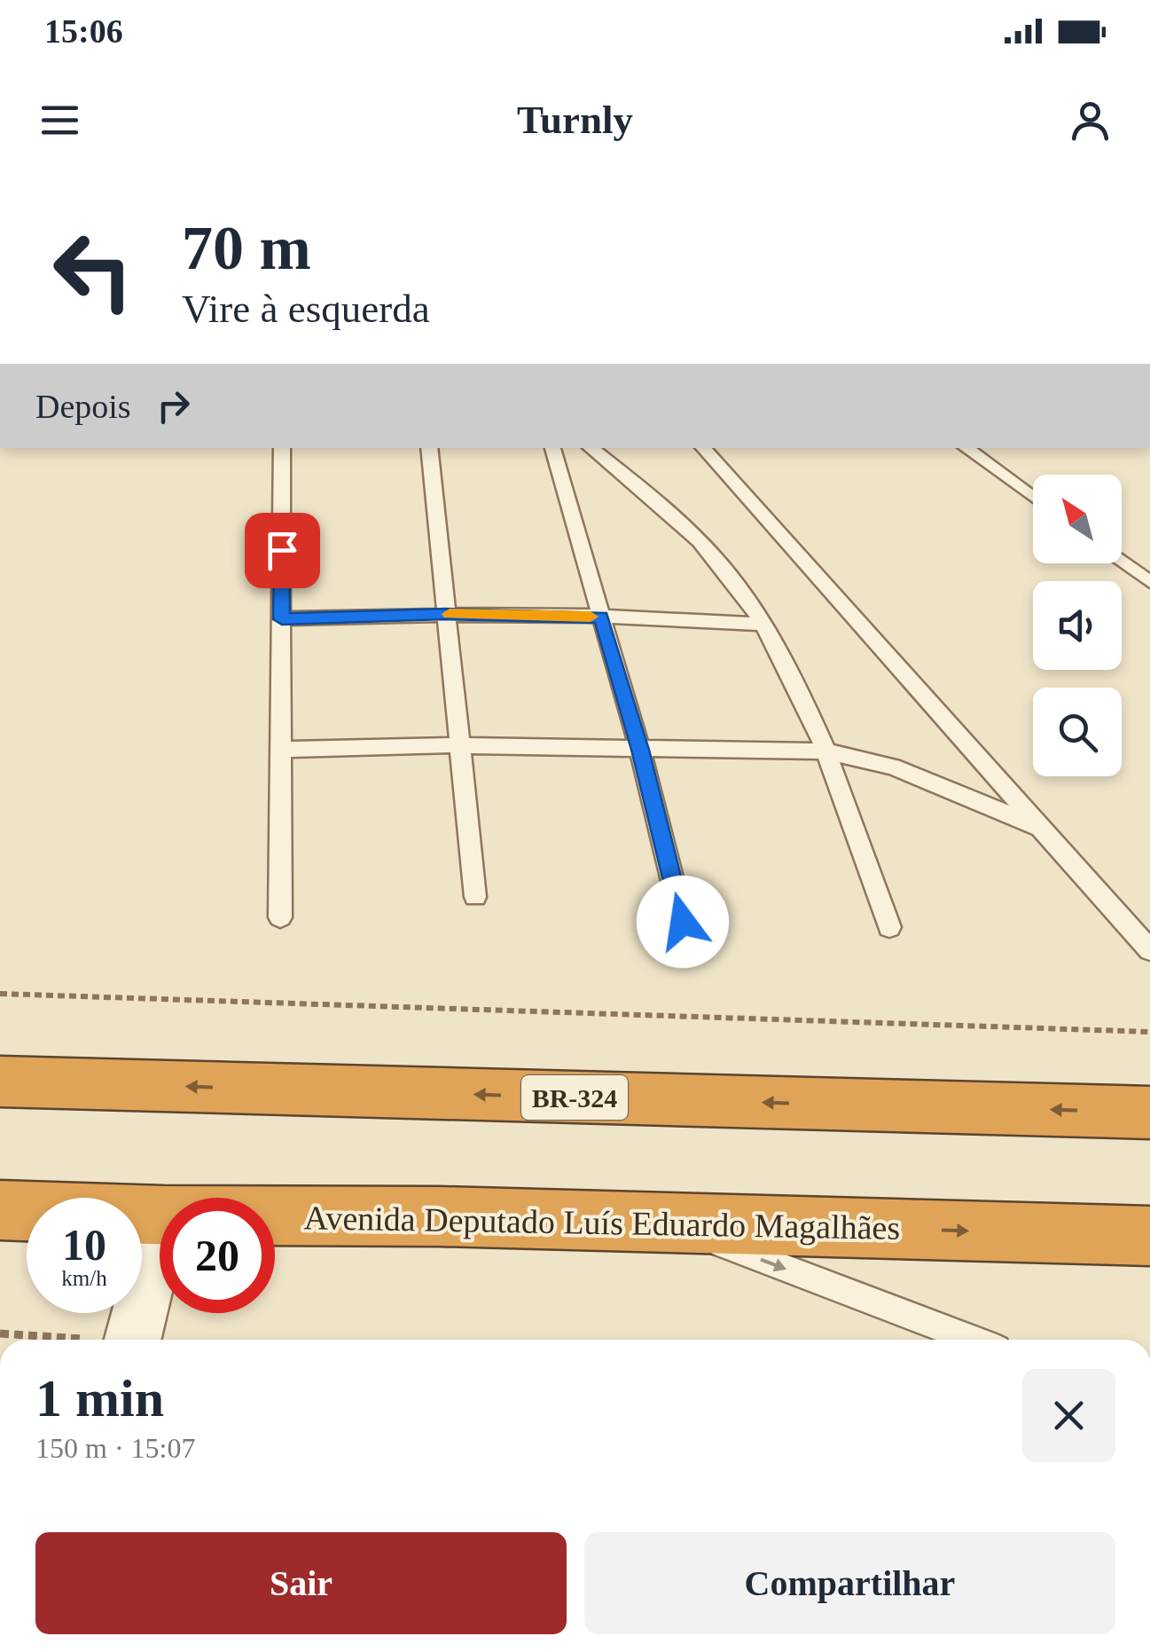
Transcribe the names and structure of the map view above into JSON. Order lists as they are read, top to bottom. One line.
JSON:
{"streets":{"highway":["BR-324","Avenida Deputado Luís Eduardo Magalhães"]},"north":"top left","page":{"status":"15:06","header":"Turnly","turn":["70 m","Vire à esquerda"],"then":"Depois","speed":"10 km/h","limit":"20","heading":["1 min","150 m · 15:07"],"buttons":["Sair","Compartilhar"]}}
